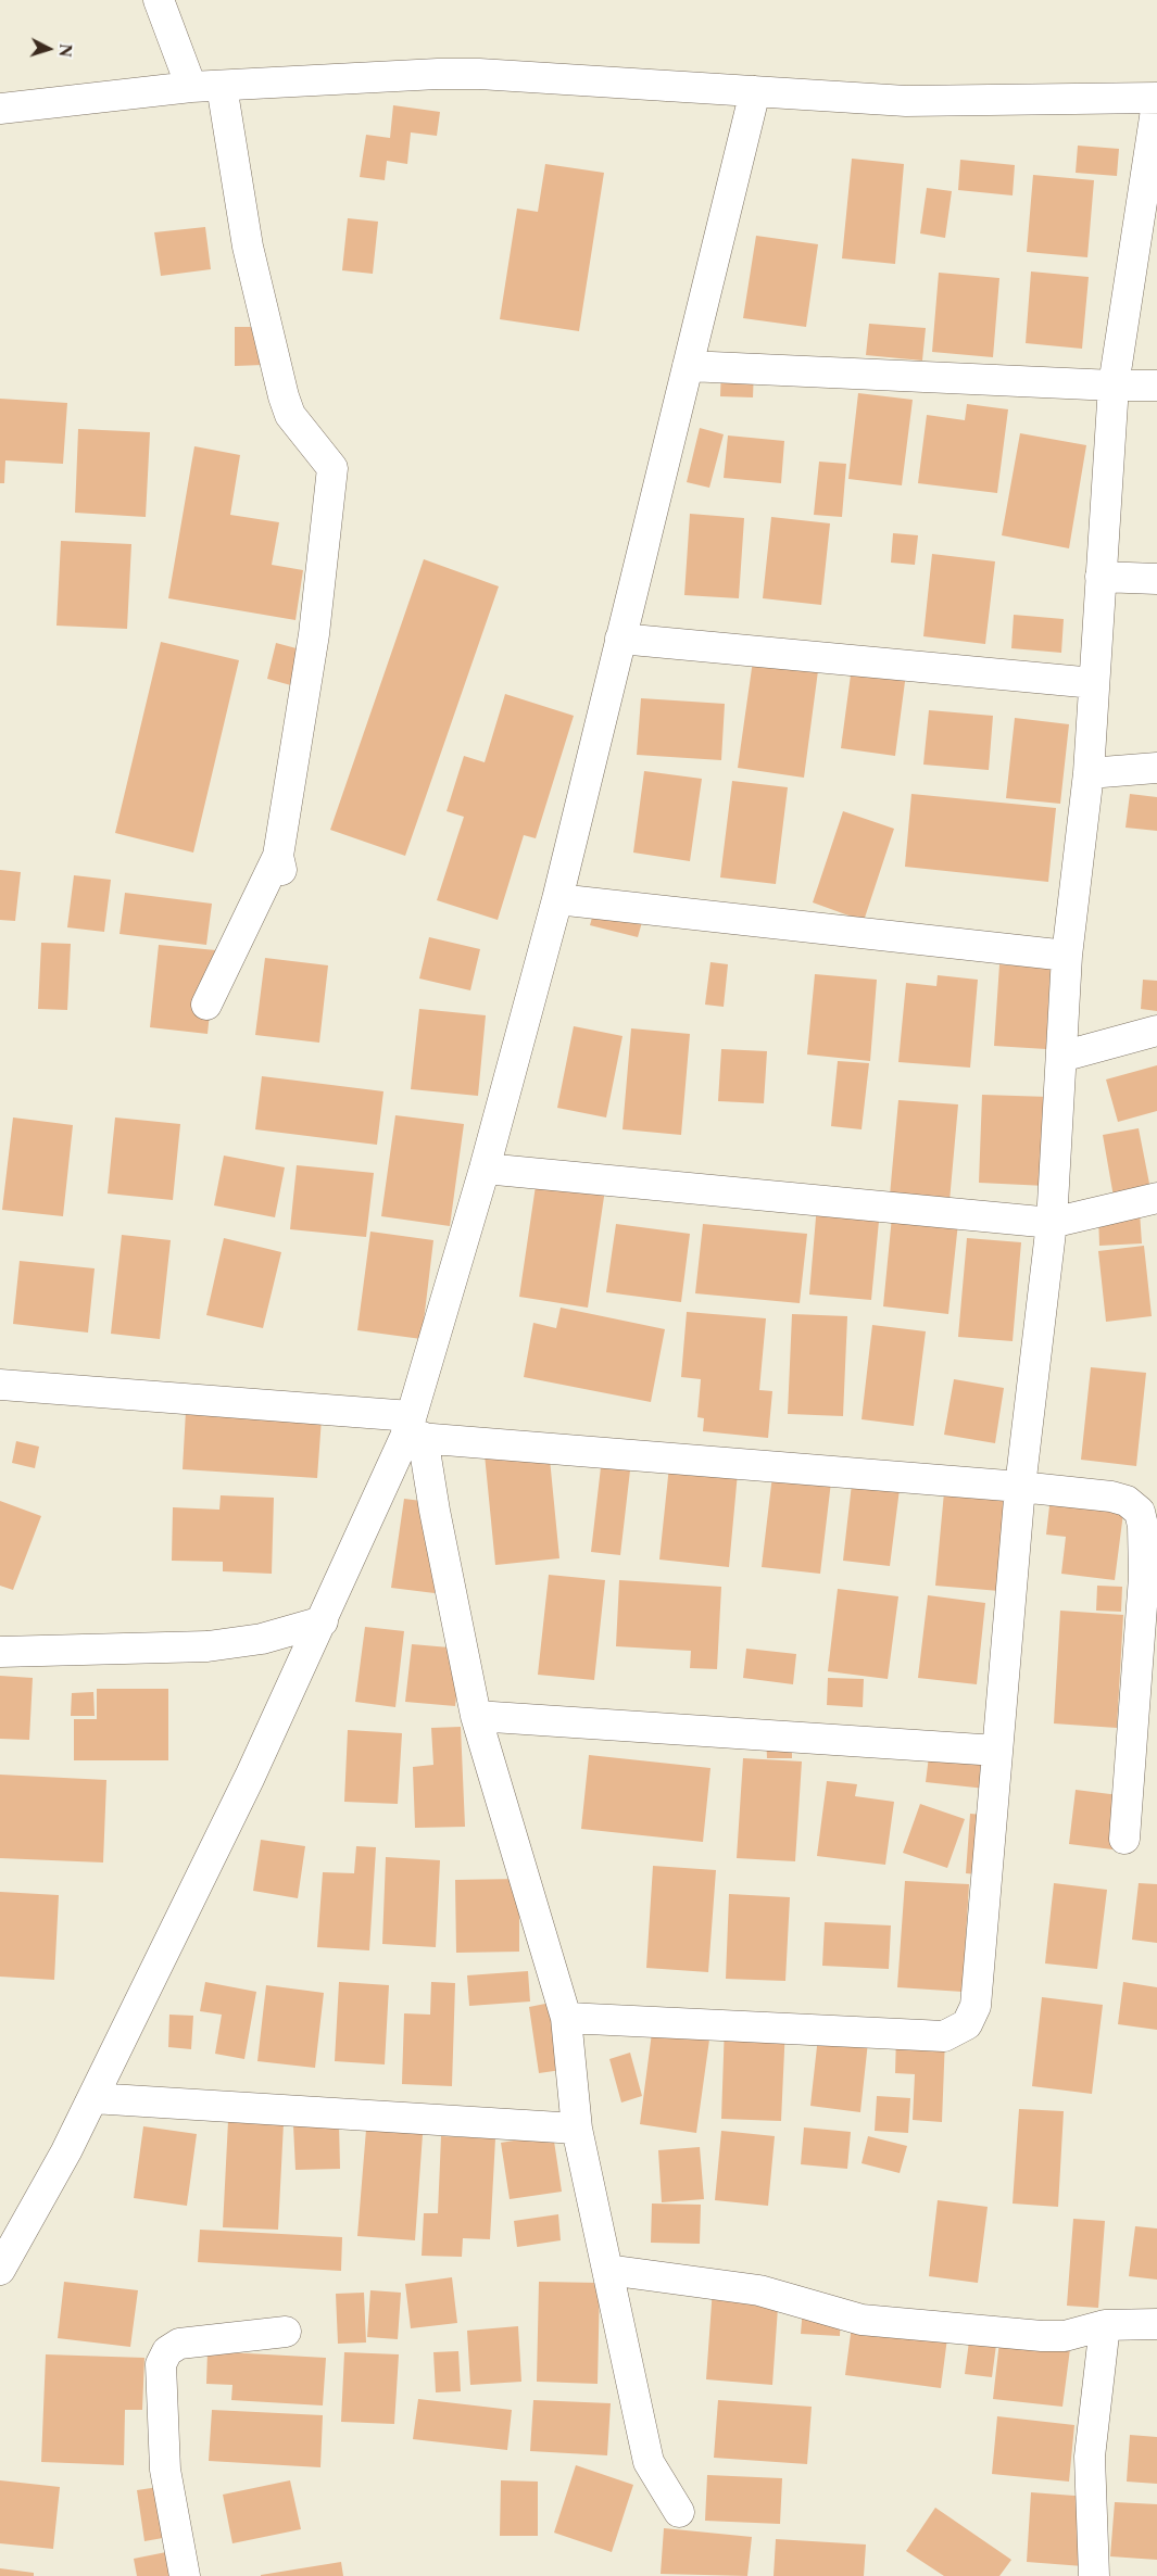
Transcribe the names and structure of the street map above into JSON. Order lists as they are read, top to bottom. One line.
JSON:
{"north":"right"}
